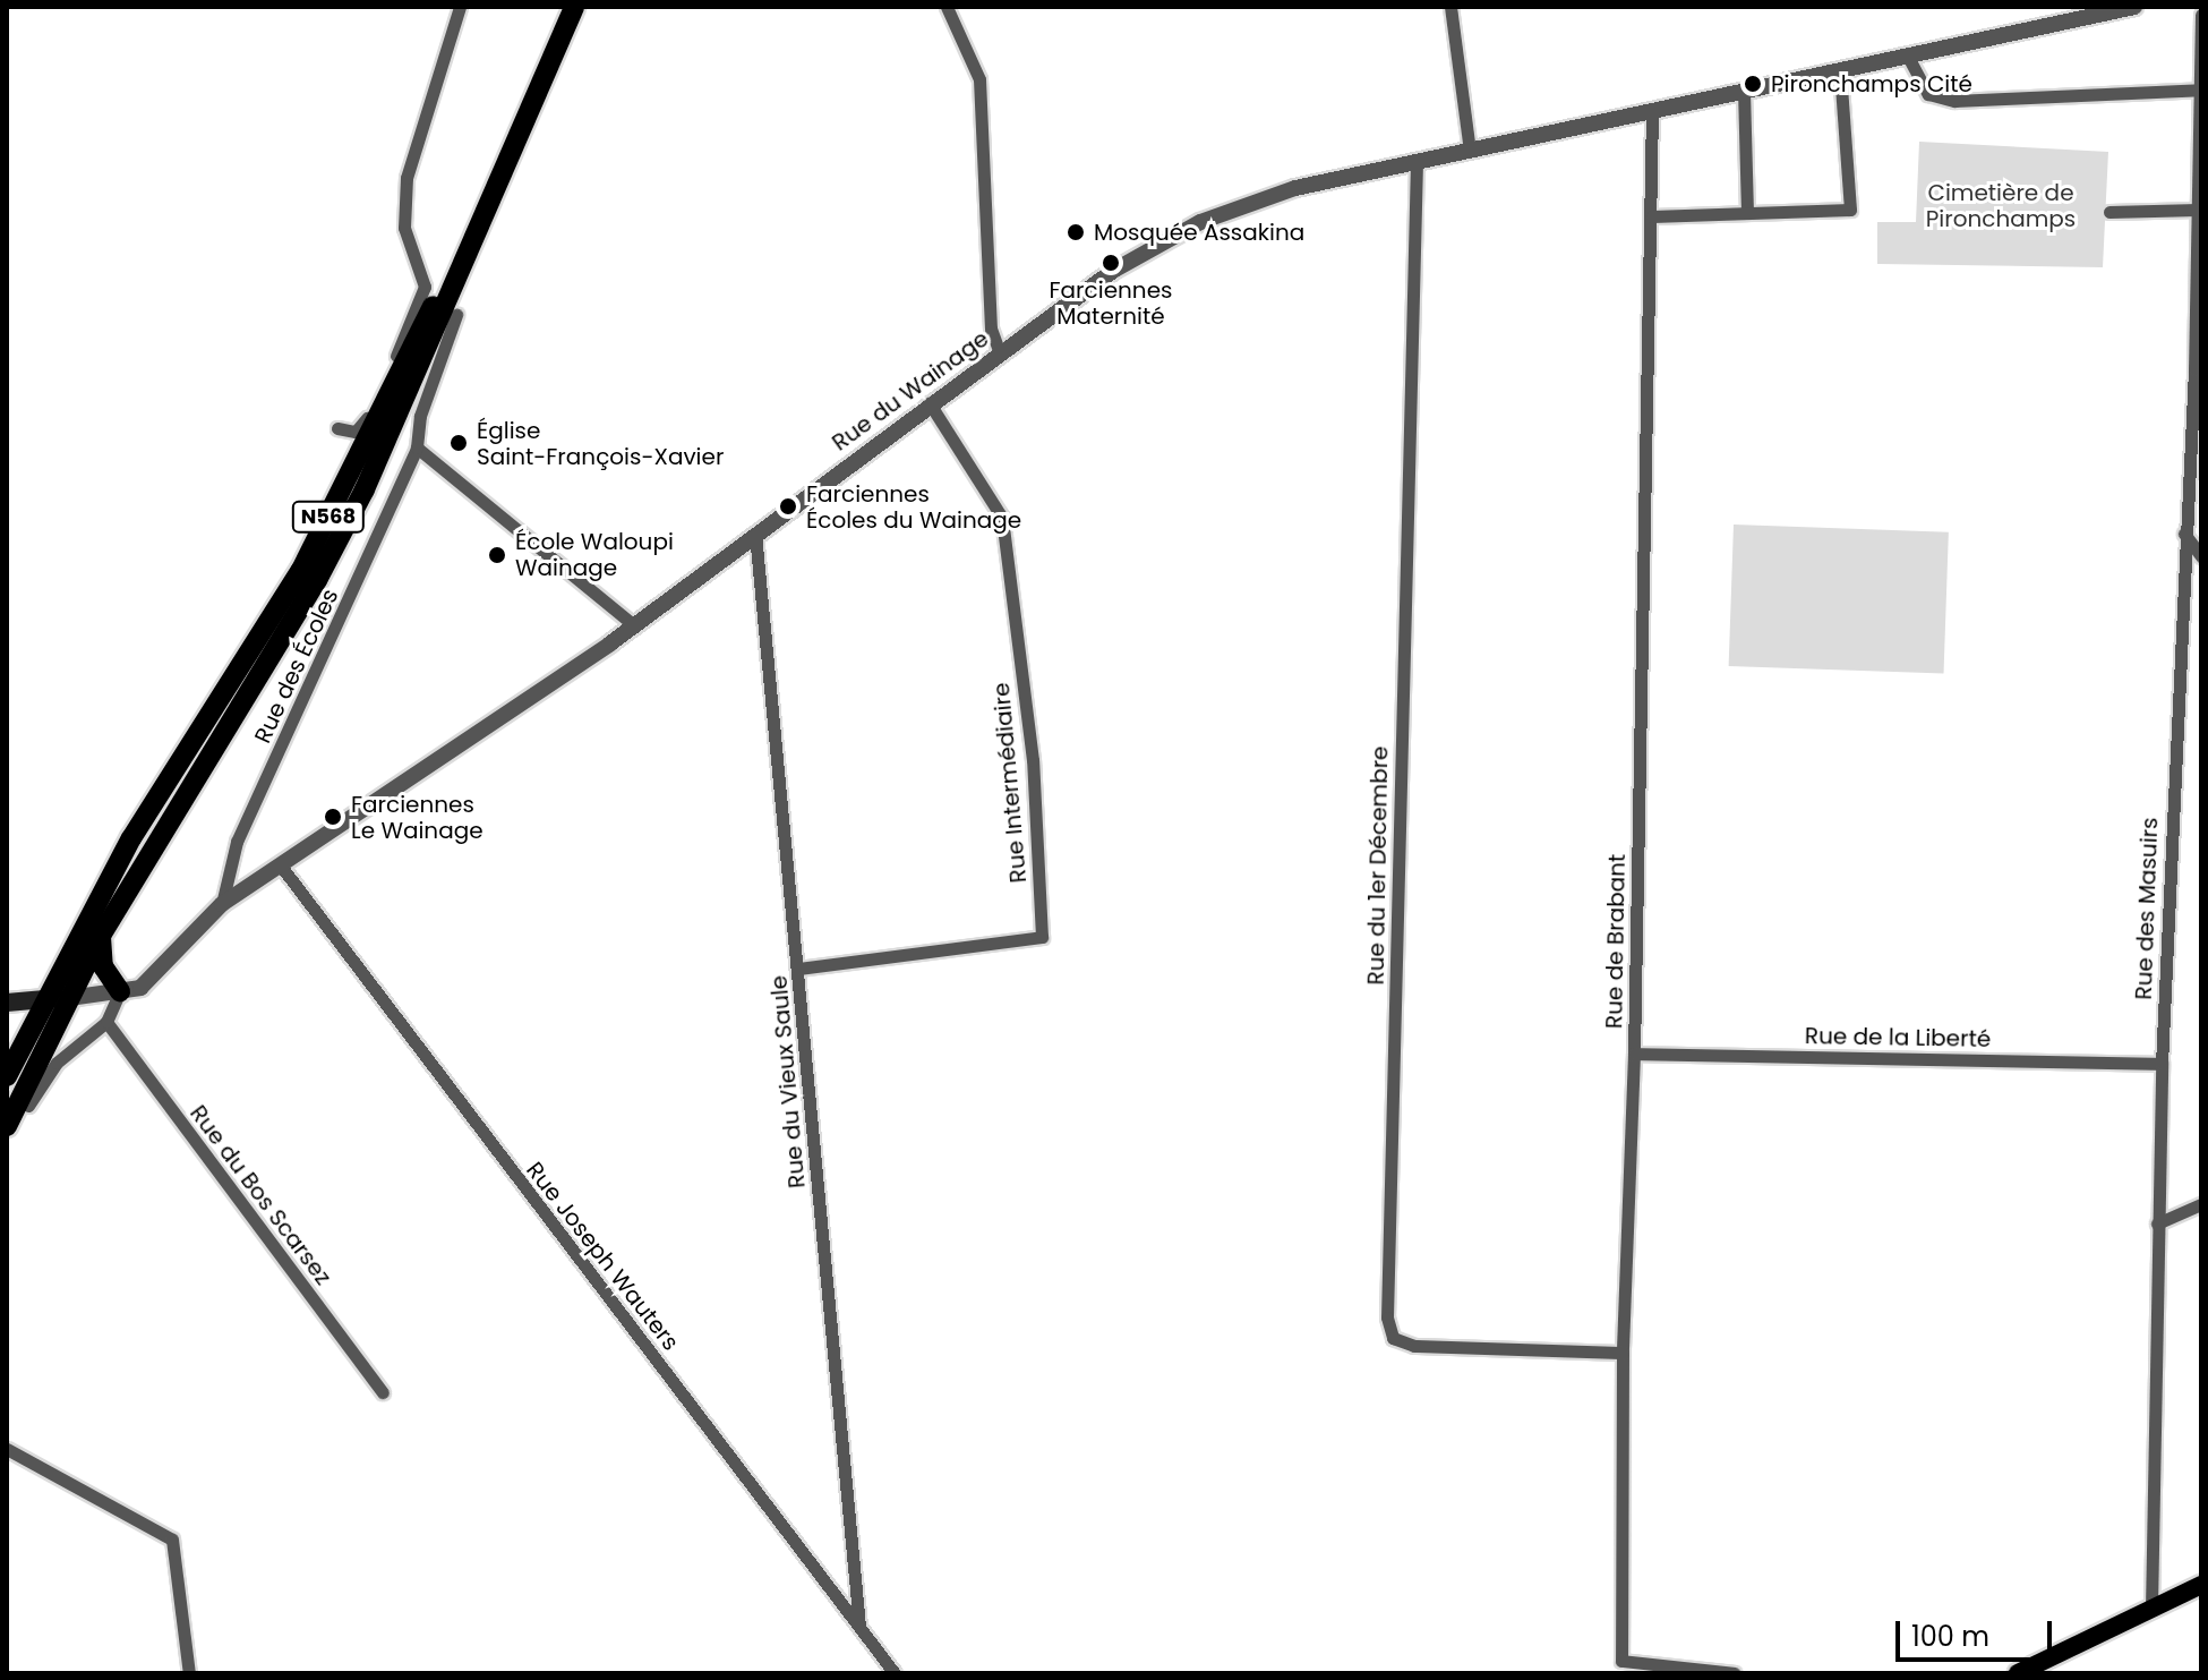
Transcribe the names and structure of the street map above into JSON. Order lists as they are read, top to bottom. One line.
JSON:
{"streets":{"highway":["N568"],"street":["Rue du Wainage","Rue des Écoles","Rue Intermédiaire","Rue du 1er Décembre","Rue des Masuirs","Rue de Brabant","Rue de la Liberté","Rue du Vieux Saule","Rue du Bos Scarsez","Rue Joseph Wauters"]},"crossings":[["Rue du Wainage","N568"],["Rue du Wainage","Rue des Écoles"],["Rue du Wainage","Rue Intermédiaire"],["Rue du Wainage","Rue du 1er Décembre"],["Rue du Wainage","Rue de Brabant"],["Rue du Wainage","Rue du Vieux Saule"],["Rue du Wainage","Rue Joseph Wauters"],["Rue Intermédiaire","Rue du Vieux Saule"],["Rue du 1er Décembre","Rue de Brabant"],["Rue des Masuirs","Rue de la Liberté"],["Rue de Brabant","Rue de la Liberté"],["Rue du Vieux Saule","Rue Joseph Wauters"]],"parks":["Cimetière de Pironchamps"],"places":["Pironchamps Cité","Mosquée Assakina","Farciennes Maternité","Église Saint-François-Xavier","Farciennes Écoles du Wainage","École Waloupi Wainage","Farciennes Le Wainage"],"scale_bar":"100 m"}
